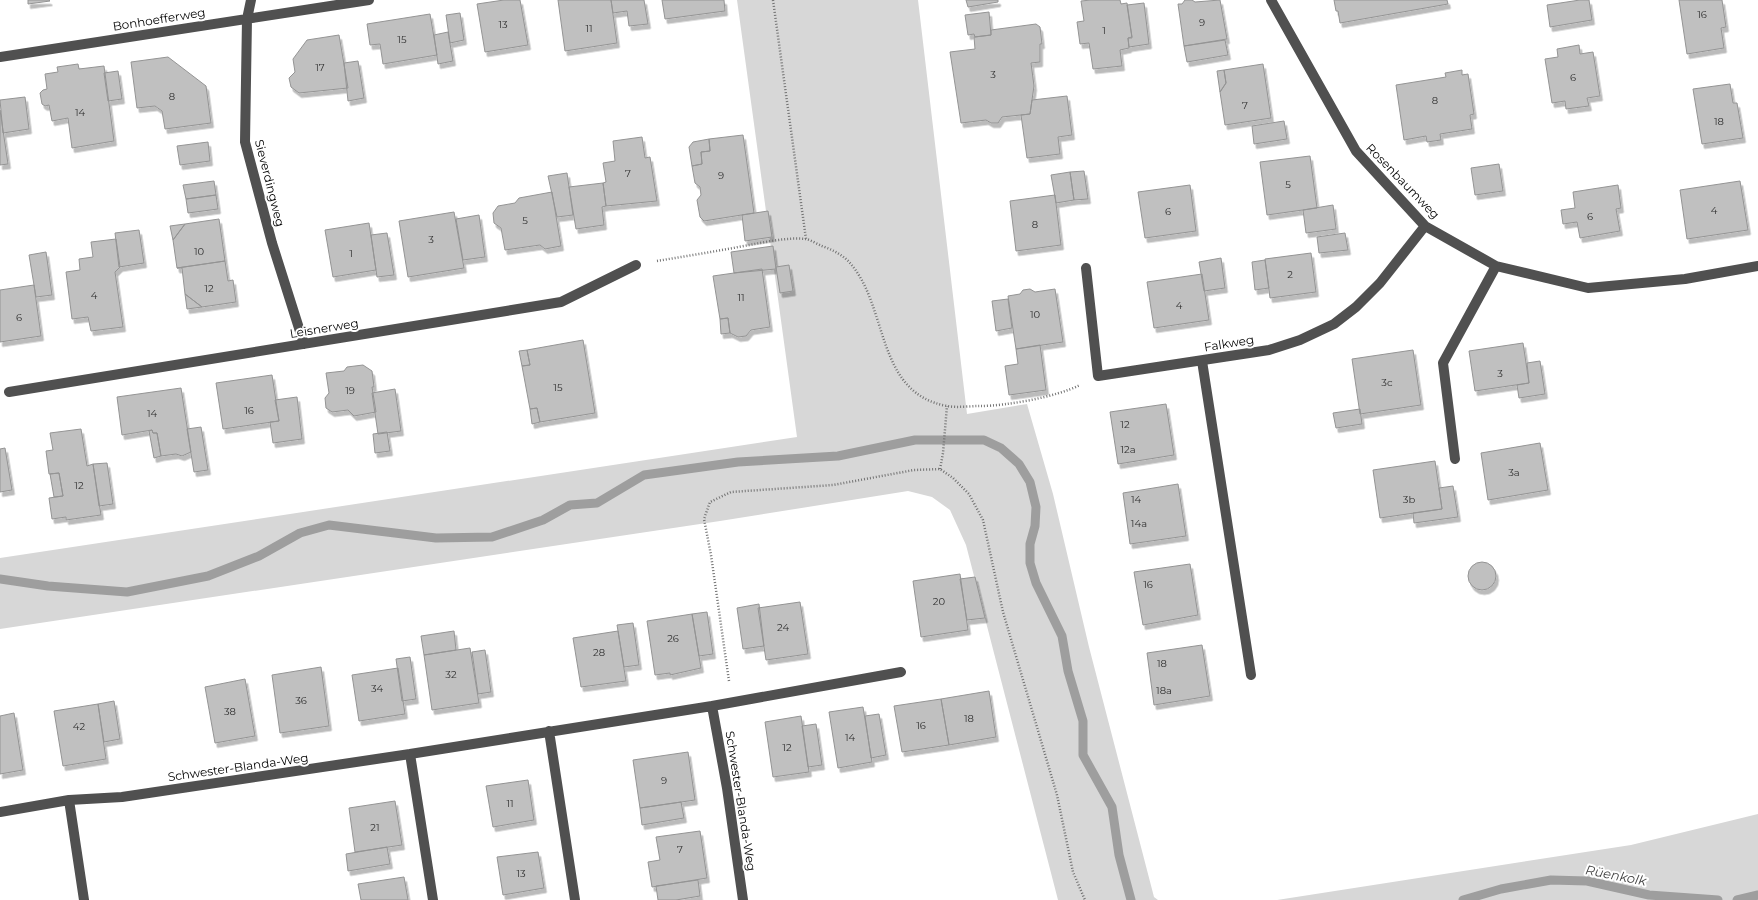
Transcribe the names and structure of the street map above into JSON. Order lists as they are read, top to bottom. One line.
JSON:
{"streets":{"street":["Bonhoefferweg","Rosenbaumweg","Sieverdingweg","Leisnerweg","Falkweg","Schwester-Blanda-Weg"]},"crossings":[["Bonhoefferweg","Sieverdingweg"],["Rosenbaumweg","Falkweg"],["Sieverdingweg","Leisnerweg"]],"water":["Rüenkolk"],"house_numbers":["16","9","13","11","1","15","17","3","6","8","8","7","14","18","7","9","5","4","6","6","5","8","3","10","1","2","12","4","11","4","10","6","3","3c","15","19","16","14","12","12a","3a","12","14","3b","14a","16","20","24","26","28","18","32","34","18a","36","38","18","16","42","14","12","9","11","21","7","13"]}
